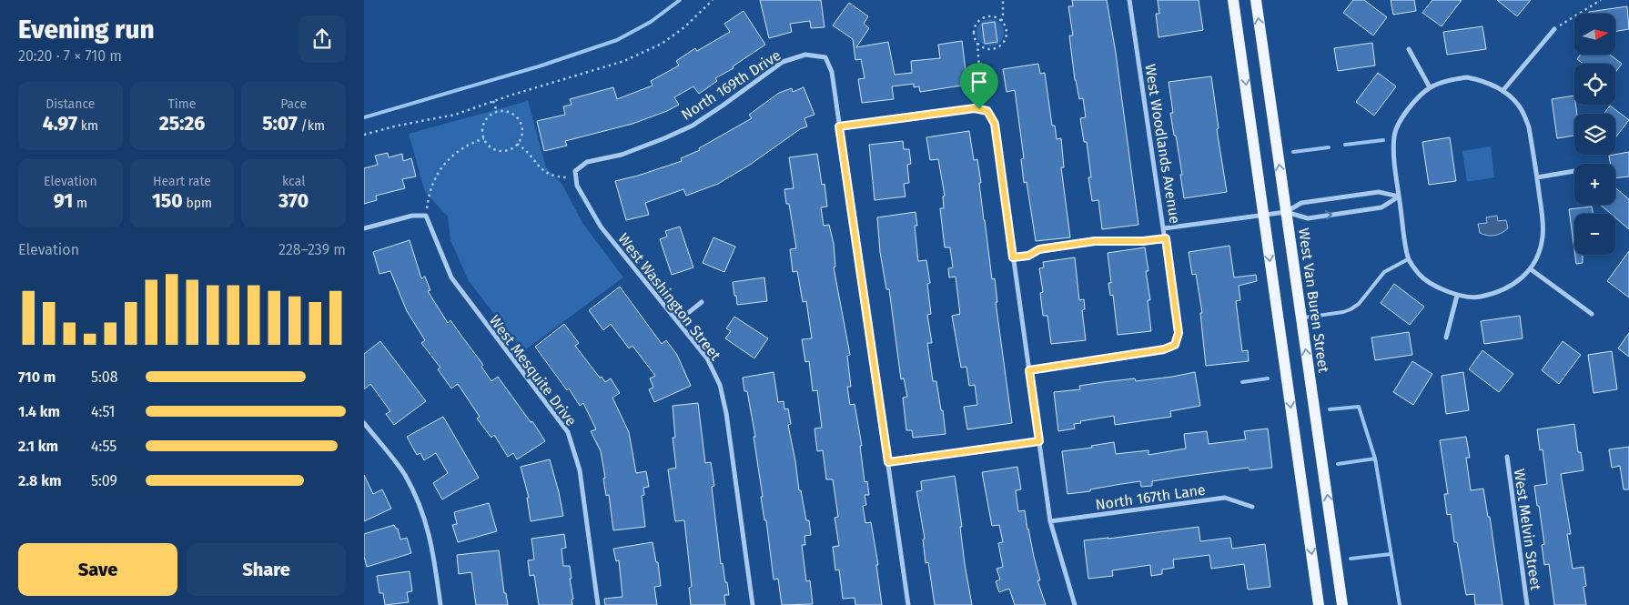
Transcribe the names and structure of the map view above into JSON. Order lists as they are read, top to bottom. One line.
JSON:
{"streets":{"main road":["West Van Buren Street"],"street":["North 169th Drive","West Woodlands Avenue","West Washington Street","West Mesquite Drive","North 167th Lane","West Melvin Street"]},"crossings":[["North 169th Drive","West Washington Street"]],"north":"right","page":{"heading":["Evening run","20:20 · 7 × 710 m"],"map_buttons":["+","−"],"stats":[["Distance","4.97 km"],["Time","25:26"],["Pace","5:07 /km"],["Elevation","91 m"],["Heart rate","150 bpm"],["kcal","370"]],"chart":["Elevation","228–239 m"],"list":[{"name":"710 m","note":"5:08"},{"name":"1.4 km","note":"4:51"},{"name":"2.1 km","note":"4:55"},{"name":"2.8 km","note":"5:09"}],"buttons":["Save","Share"]}}
